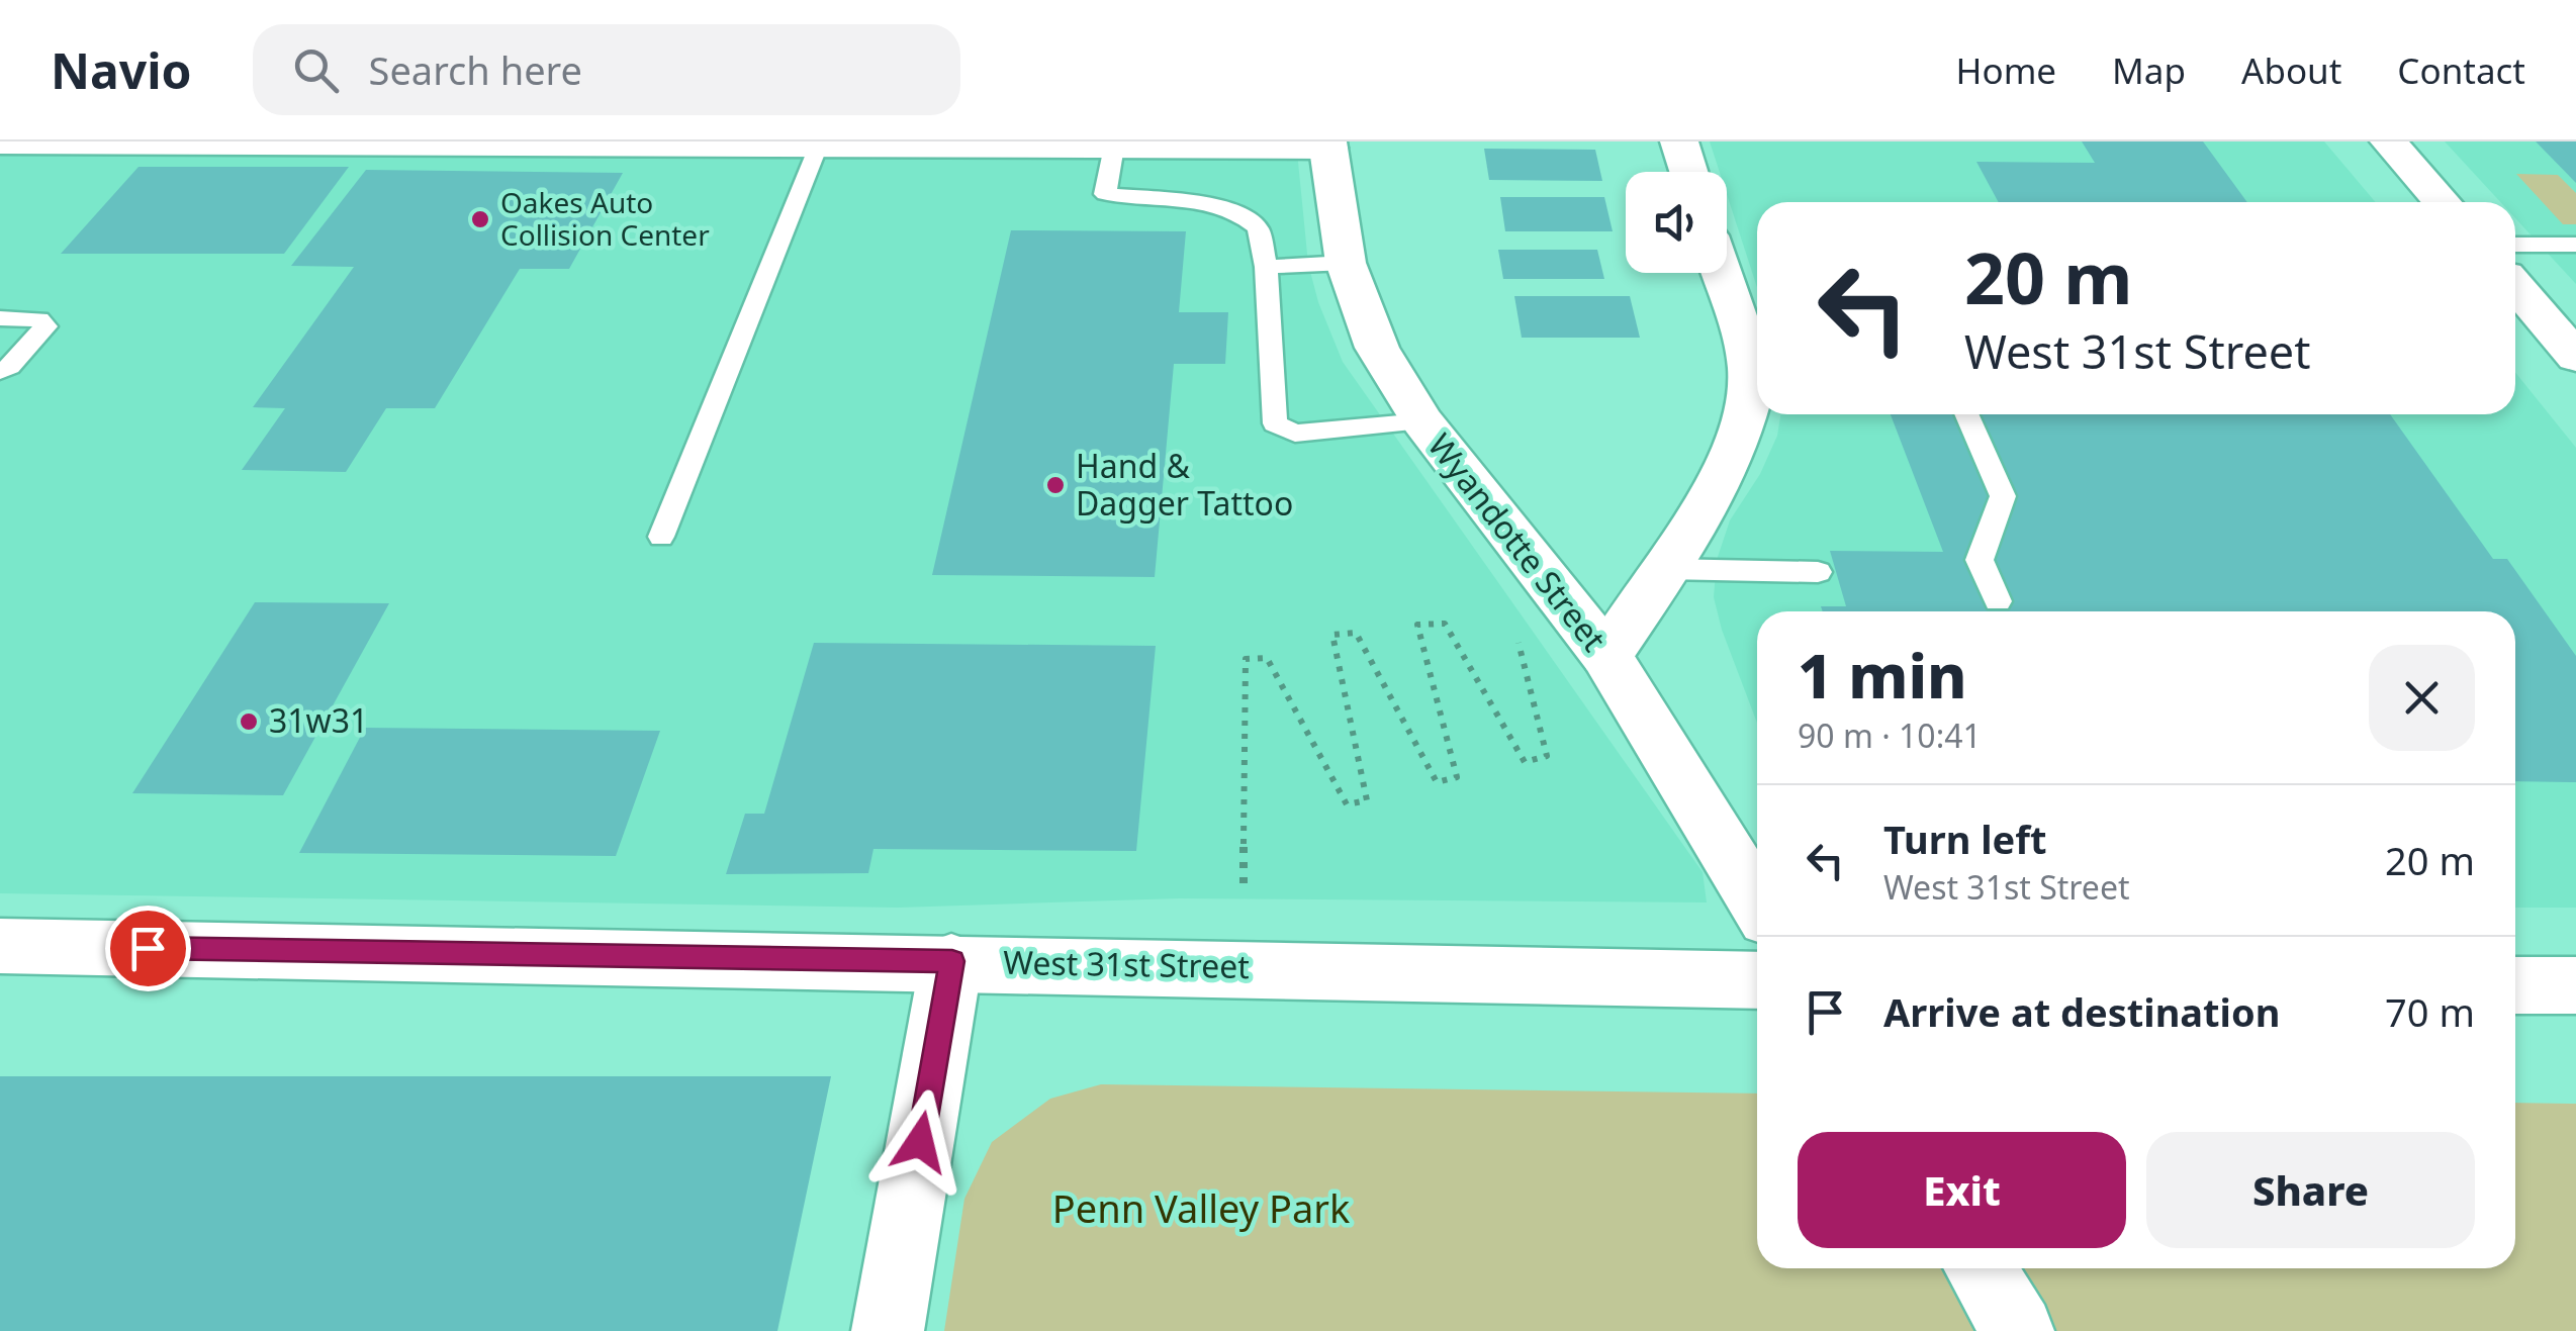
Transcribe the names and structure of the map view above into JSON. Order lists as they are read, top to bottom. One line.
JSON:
{"streets":{"street":["Wyandotte Street","West 31st Street"]},"parks":["Penn Valley Park"],"places":["Oakes Auto Collision Center","Hand & Dagger Tattoo","31w31"],"page":{"header":"Navio","search":"Search here","nav":["Home","Map","About","Contact"],"turn":["20 m","West 31st Street"],"heading":["1 min","90 m · 10:41"],"list":[{"name":"Turn left","note":"West 31st Street","value":"20 m"},{"name":"Arrive at destination","value":"70 m"}],"buttons":["Exit","Share"]}}
